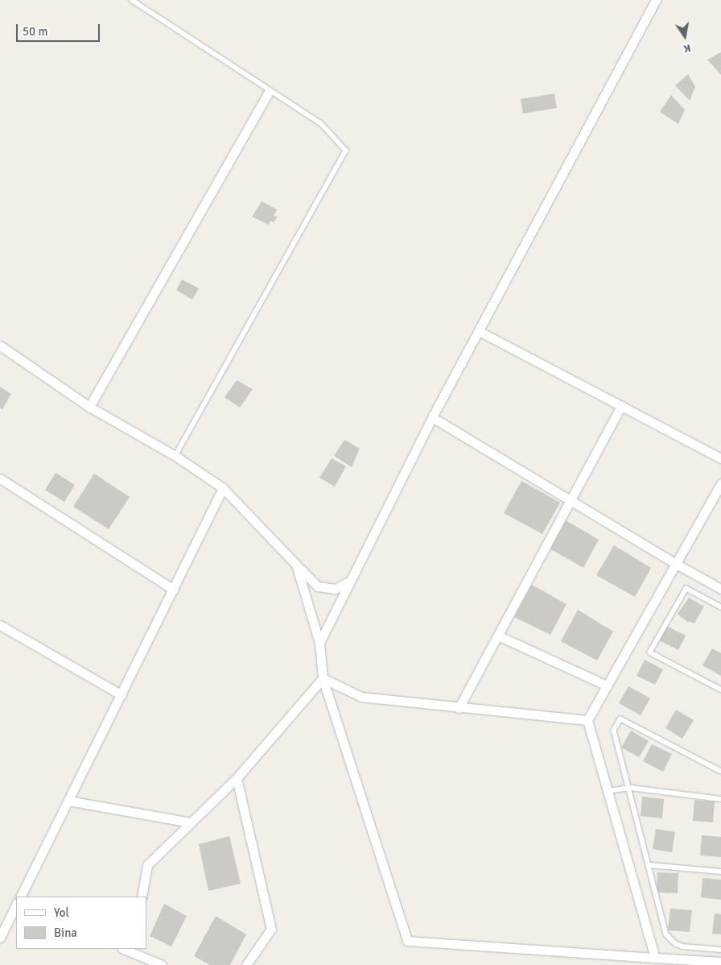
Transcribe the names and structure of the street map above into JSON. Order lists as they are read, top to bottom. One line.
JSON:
{"legend":["Yol","Bina"],"scale_bar":"50 m","north":"bottom"}
